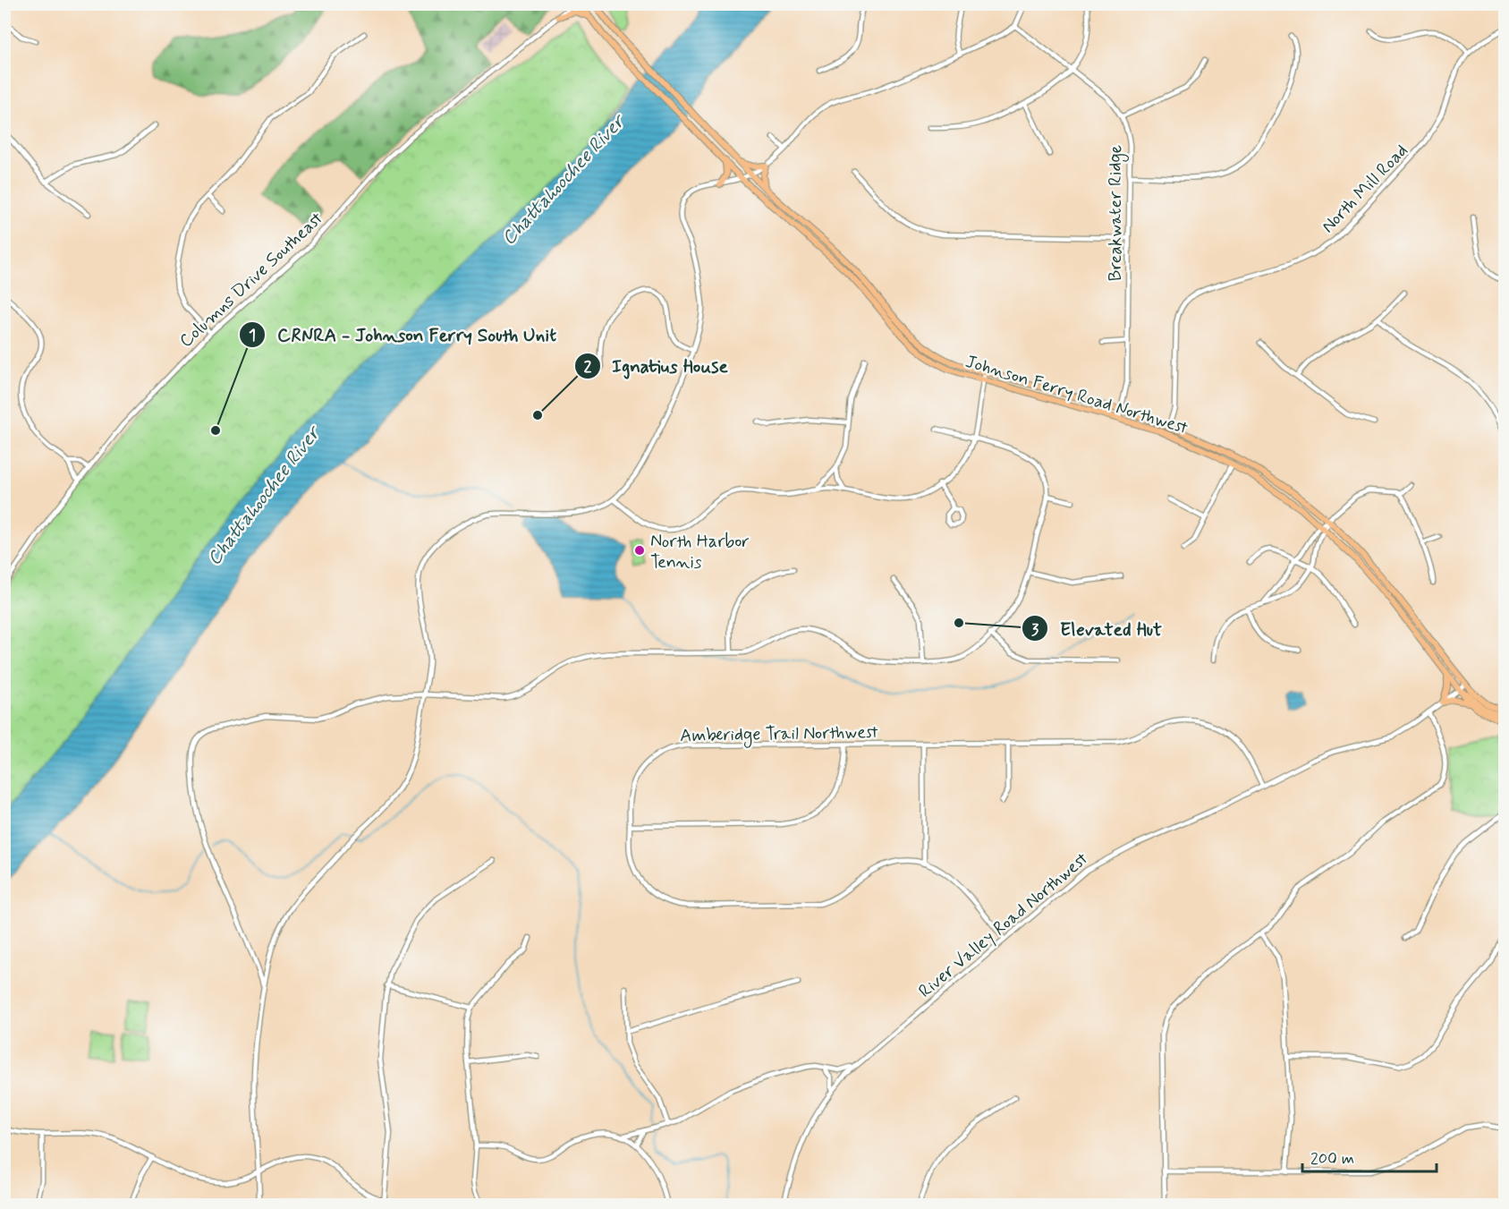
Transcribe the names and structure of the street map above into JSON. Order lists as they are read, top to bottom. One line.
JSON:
{"streets":{"main road":["Johnson Ferry Road Northwest"],"street":["North Mill Road","Breakwater Ridge","Columns Drive Southeast","Amberidge Trail Northwest","River Valley Road Northwest"]},"crossings":[["North Mill Road","Johnson Ferry Road Northwest"],["Breakwater Ridge","Johnson Ferry Road Northwest"],["Johnson Ferry Road Northwest","River Valley Road Northwest"],["Amberidge Trail Northwest","River Valley Road Northwest"]],"water":["Chattahoochee River"],"places":["Ignatius House","CRNRA - Johnson Ferry South Unit","North Harbor Tennis","Elevated Hut"],"scale_bar":"200 m"}
